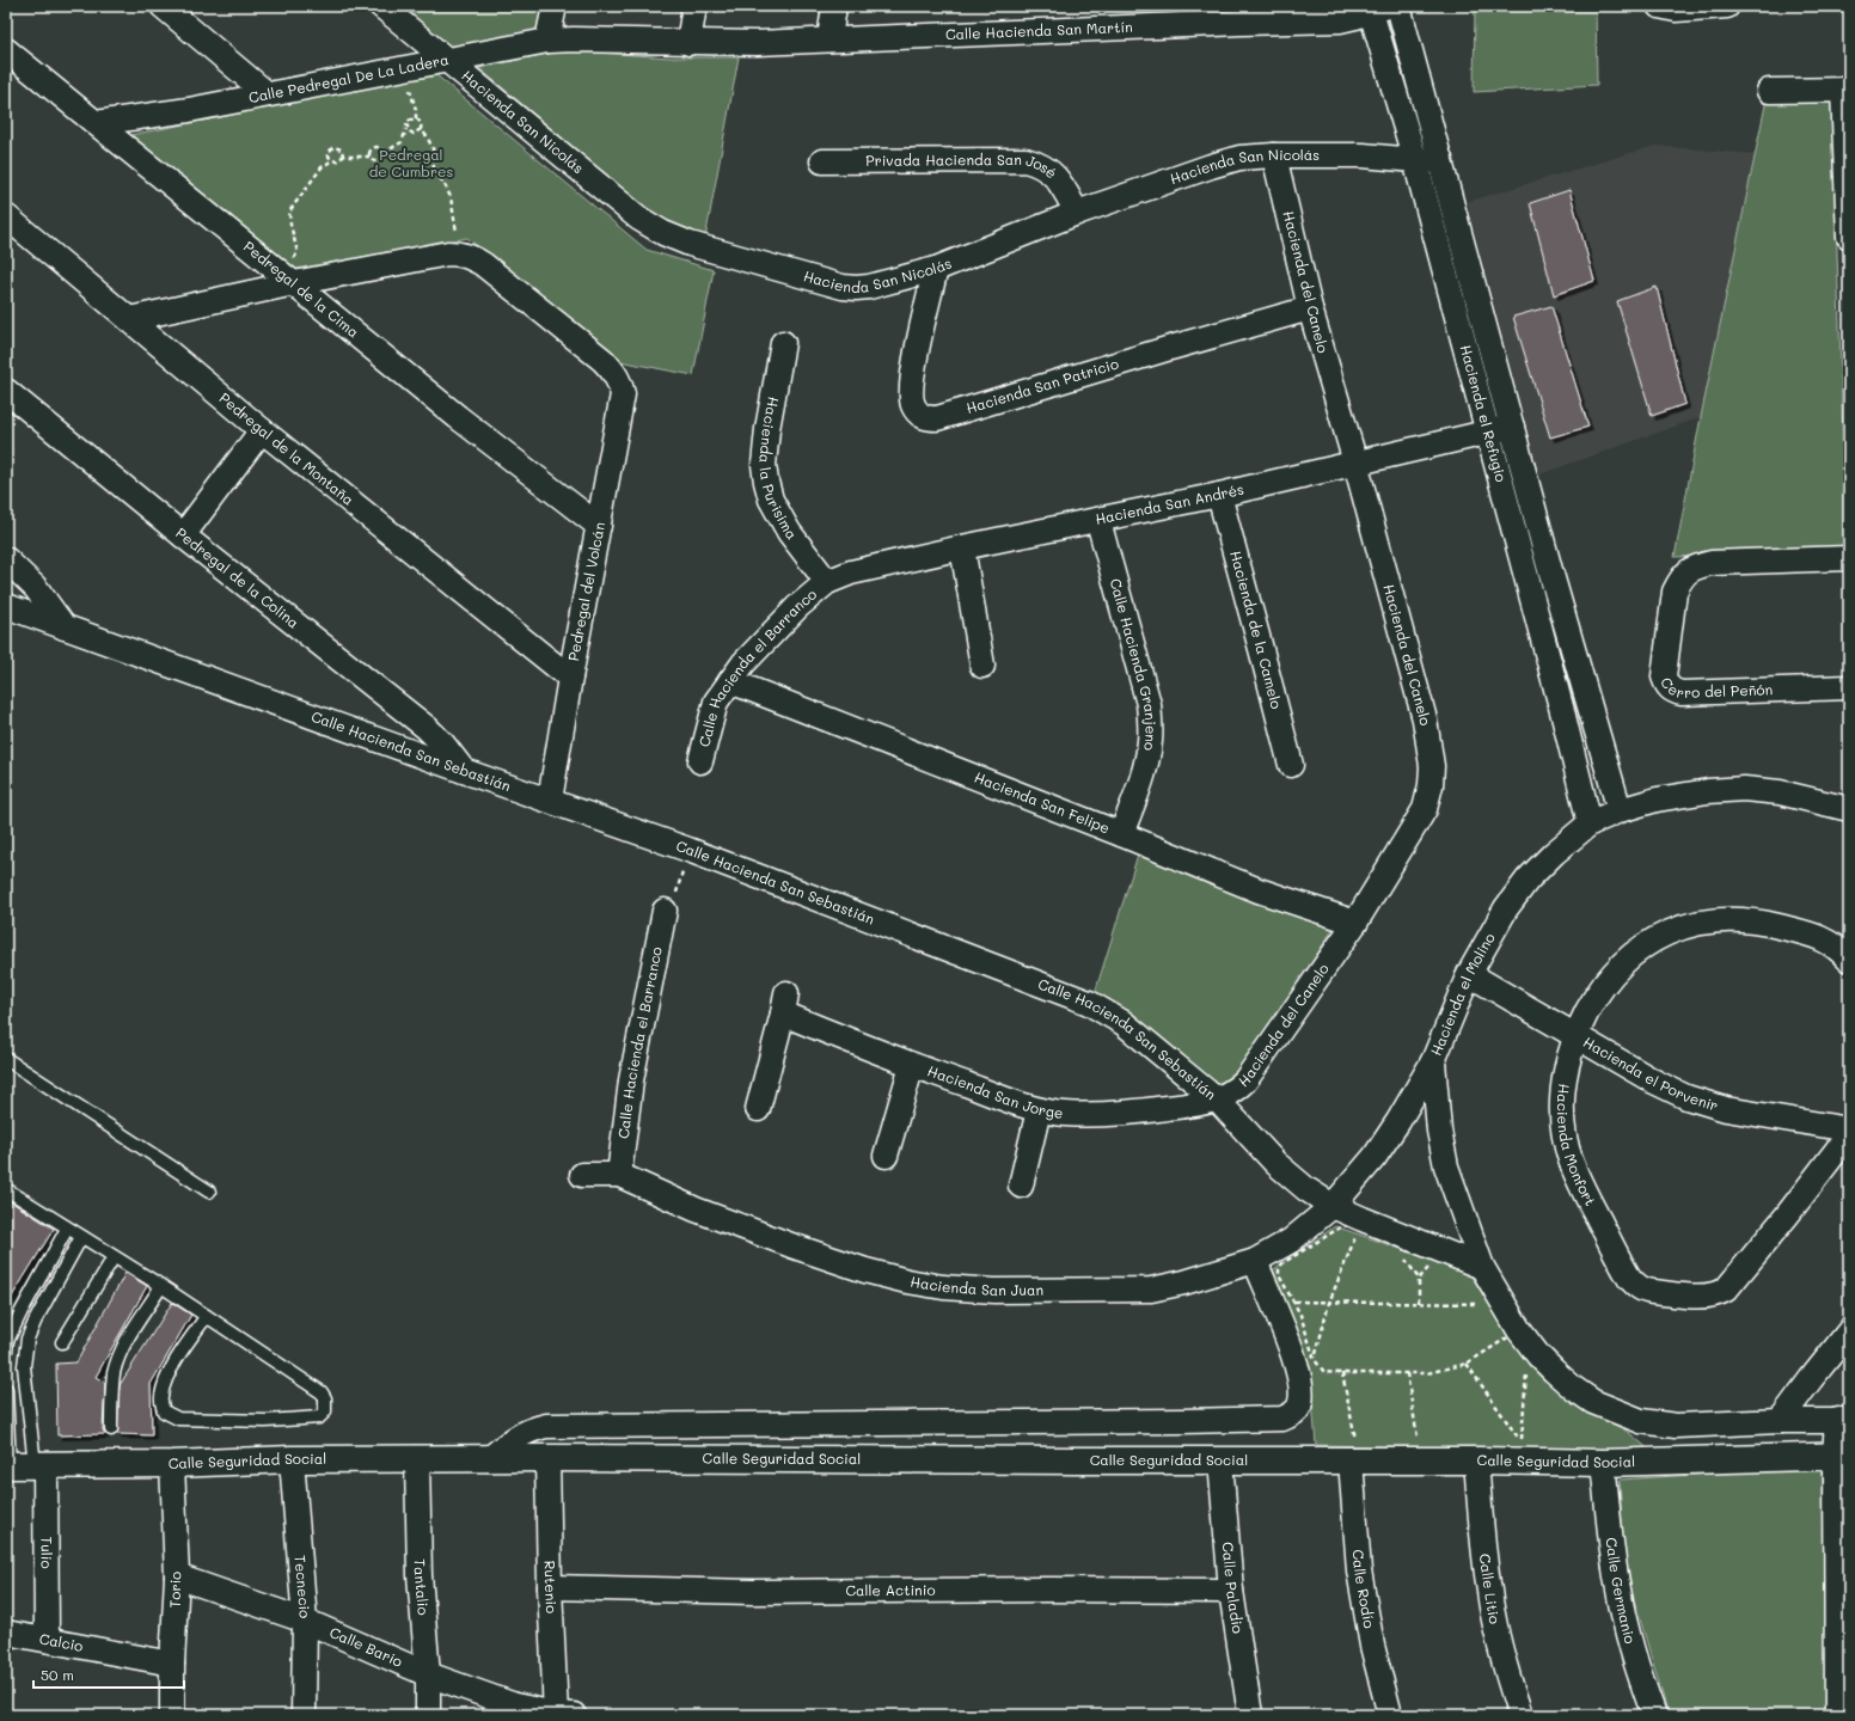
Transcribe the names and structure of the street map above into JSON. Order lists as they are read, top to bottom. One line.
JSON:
{"streets":{"street":["Calle Hacienda San Martín","Calle Pedregal De La Ladera","Hacienda San Nicolás","Privada Hacienda San José","Hacienda del Canelo","Pedregal de la Cima","Hacienda San Patricio","Hacienda el Refugio","Pedregal de la Montaña","Hacienda la Purisima","Hacienda San Andrés","Pedregal de la Colina","Pedregal del Volcán","Hacienda de la Camelo","Calle Hacienda Granjeno","Calle Hacienda el Barranco","Cerro del Peñón","Calle Hacienda San Sebastián","Hacienda San Felipe","Hacienda el Molino","Hacienda el Porvenir","Hacienda San Jorge","Hacienda Monfort","Hacienda San Juan","Calle Seguridad Social","Tulio","Tecnecio","Tantalio","Rutenio","Calle Paladio","Calle Rodío","Calle Litio","Torio","Calle Actinio","Calle Germanio","Calcio","Calle Bario"]},"crossings":[["Calle Hacienda San Martín","Calle Pedregal De La Ladera"],["Calle Hacienda San Martín","Hacienda el Refugio"],["Calle Pedregal De La Ladera","Hacienda San Nicolás"],["Calle Pedregal De La Ladera","Pedregal de la Cima"],["Hacienda San Nicolás","Privada Hacienda San José"],["Hacienda San Nicolás","Hacienda del Canelo"],["Hacienda San Nicolás","Hacienda San Patricio"],["Hacienda San Nicolás","Hacienda el Refugio"],["Hacienda del Canelo","Hacienda San Patricio"],["Hacienda del Canelo","Hacienda San Andrés"],["Hacienda del Canelo","Calle Hacienda San Sebastián"],["Hacienda del Canelo","Hacienda San Felipe"],["Hacienda del Canelo","Hacienda San Jorge"],["Pedregal de la Cima","Pedregal del Volcán"],["Hacienda el Refugio","Hacienda San Andrés"],["Hacienda el Refugio","Hacienda el Molino"],["Pedregal de la Montaña","Pedregal del Volcán"],["Hacienda la Purisima","Hacienda San Andrés"],["Hacienda la Purisima","Calle Hacienda el Barranco"],["Hacienda San Andrés","Hacienda de la Camelo"],["Hacienda San Andrés","Calle Hacienda Granjeno"],["Hacienda San Andrés","Calle Hacienda el Barranco"],["Pedregal de la Colina","Calle Hacienda San Sebastián"],["Pedregal del Volcán","Calle Hacienda San Sebastián"],["Calle Hacienda Granjeno","Hacienda San Felipe"],["Calle Hacienda el Barranco","Hacienda San Felipe"],["Calle Hacienda el Barranco","Hacienda San Juan"],["Calle Hacienda San Sebastián","Hacienda el Molino"],["Calle Hacienda San Sebastián","Hacienda San Jorge"],["Calle Hacienda San Sebastián","Hacienda San Juan"],["Hacienda el Molino","Hacienda el Porvenir"],["Hacienda el Molino","Hacienda San Juan"],["Hacienda el Porvenir","Hacienda Monfort"],["Calle Seguridad Social","Tulio"],["Calle Seguridad Social","Tecnecio"],["Calle Seguridad Social","Tantalio"],["Calle Seguridad Social","Rutenio"],["Calle Seguridad Social","Calle Paladio"],["Calle Seguridad Social","Calle Rodío"],["Calle Seguridad Social","Calle Litio"],["Calle Seguridad Social","Torio"],["Calle Seguridad Social","Calle Germanio"],["Tulio","Calcio"],["Tecnecio","Calle Bario"],["Tantalio","Calle Bario"],["Rutenio","Calle Actinio"],["Rutenio","Calle Bario"],["Calle Paladio","Calle Actinio"],["Torio","Calcio"],["Torio","Calle Bario"]],"parks":["Pedregal de Cumbres"],"scale_bar":"50 m"}
